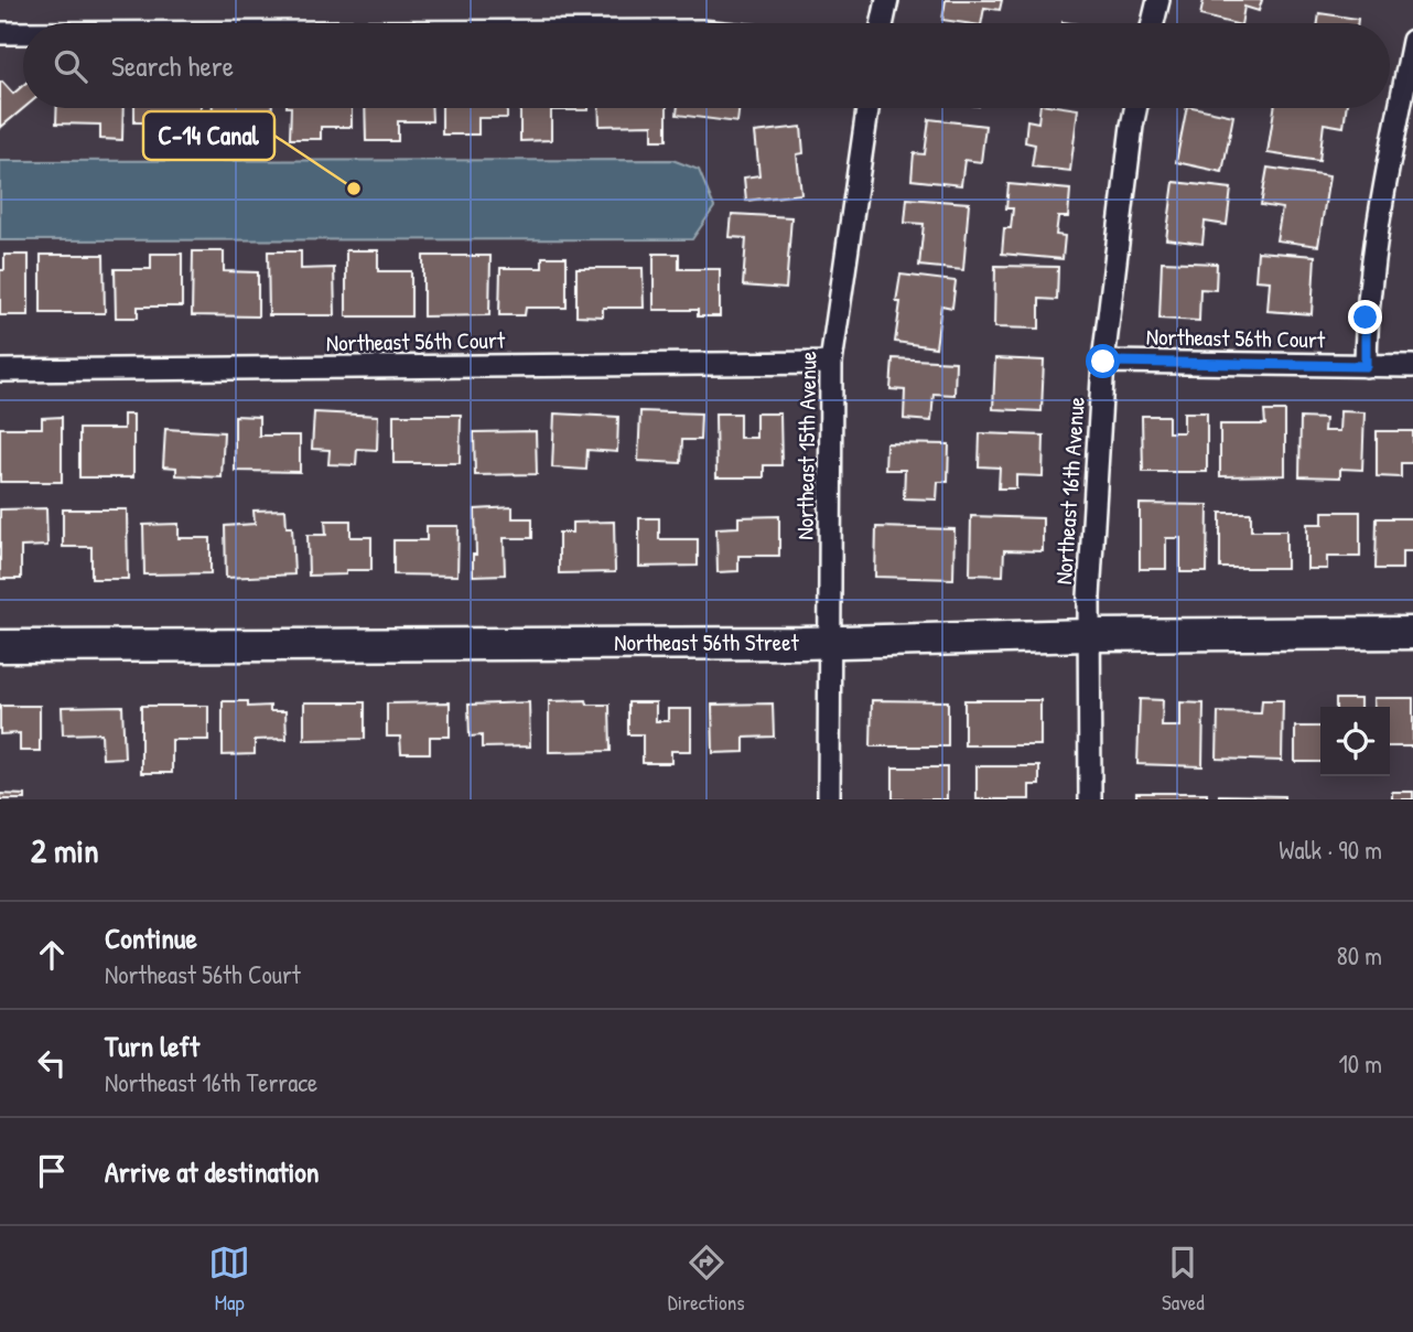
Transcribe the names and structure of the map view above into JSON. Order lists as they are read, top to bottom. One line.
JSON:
{"streets":{"street":["Northeast 56th Court","Northeast 15th Avenue","Northeast 16th Avenue","Northeast 56th Street"]},"crossings":[["Northeast 56th Court","Northeast 15th Avenue"],["Northeast 56th Court","Northeast 16th Avenue"],["Northeast 15th Avenue","Northeast 56th Street"],["Northeast 16th Avenue","Northeast 56th Street"]],"places":["C-14 Canal"],"page":{"search":"Search here","heading":["2 min","Walk · 90 m"],"list":[["Continue","Northeast 56th Court","80 m"],["Turn left","Northeast 16th Terrace","10 m"],"Arrive at destination"],"nav":["Map","Directions","Saved"]}}
